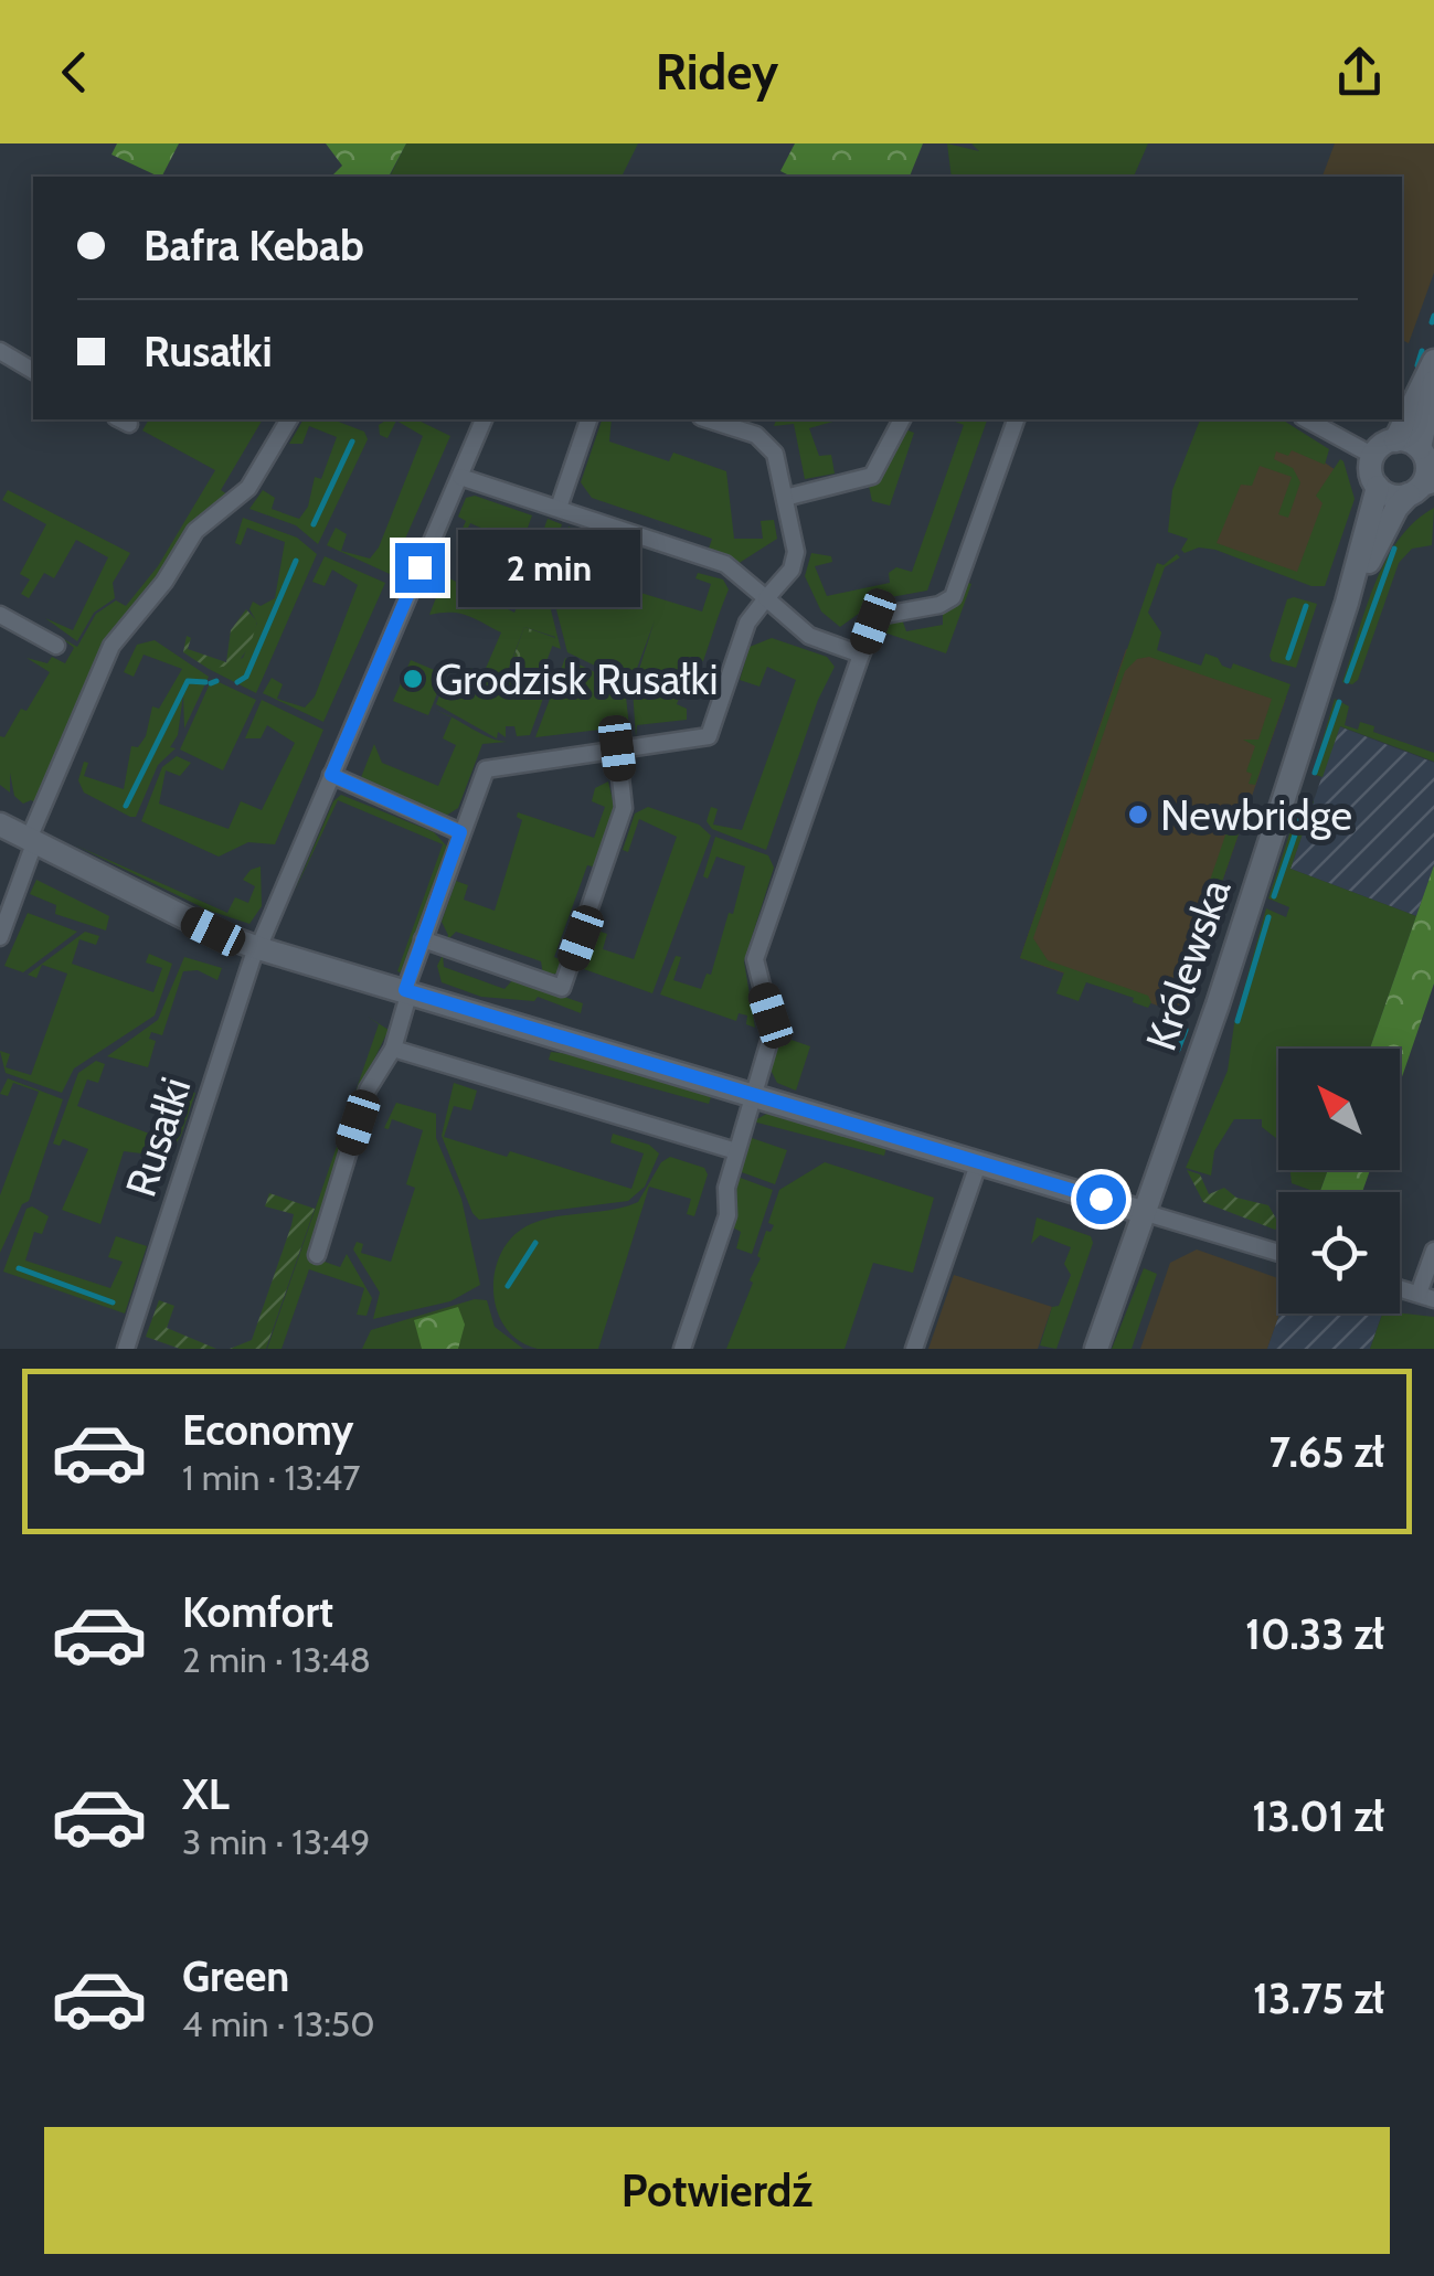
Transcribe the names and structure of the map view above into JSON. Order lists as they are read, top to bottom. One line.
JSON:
{"streets":{"main road":["Królewska"],"street":["Rusałki"]},"places":["Grodzisk Rusałki","Newbridge"],"north":"top left","page":{"header":"Ridey","banner":["Bafra Kebab","Rusałki"],"bubble":"2 min","list":[{"name":"Economy","note":"1 min · 13:47","value":"7.65 zł"},{"name":"Komfort","note":"2 min · 13:48","value":"10.33 zł"},{"name":"XL","note":"3 min · 13:49","value":"13.01 zł"},{"name":"Green","note":"4 min · 13:50","value":"13.75 zł"}],"buttons":"Potwierdź"}}
